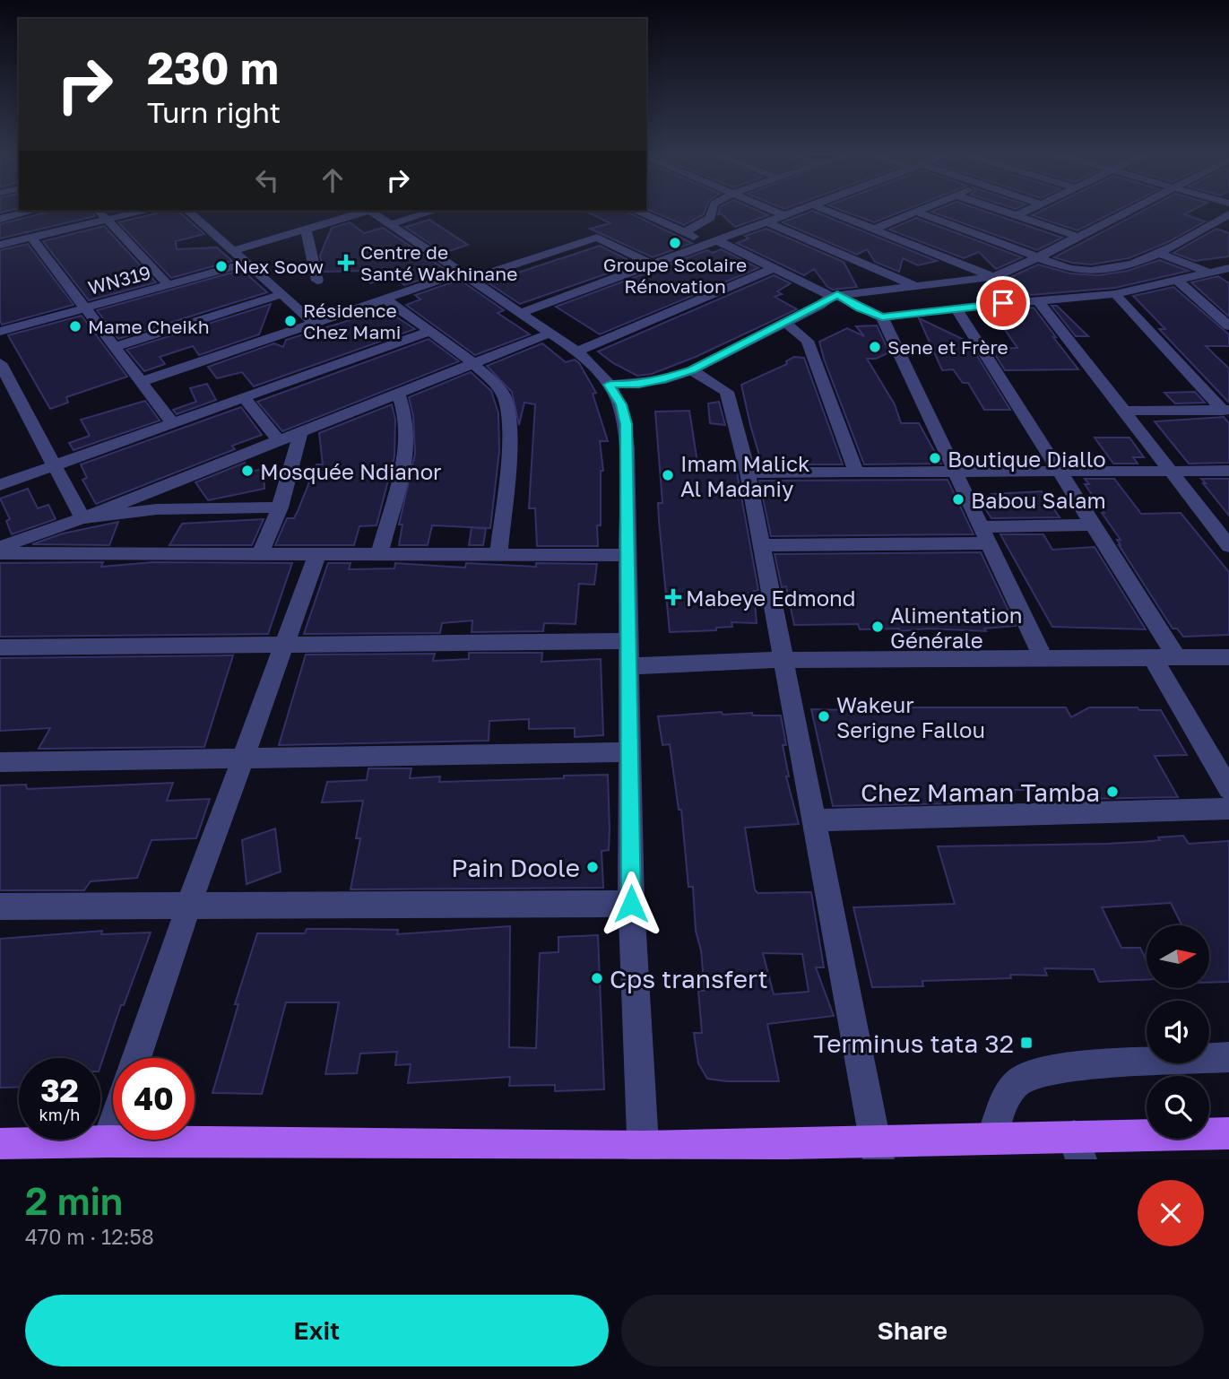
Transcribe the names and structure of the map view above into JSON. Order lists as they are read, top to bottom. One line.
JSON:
{"streets":{"street":["WN319"]},"places":{"other":["Groupe Scolaire Rénovation","Nex Soow","Résidence Chez Mami","Mame Cheikh","Sene et Frère","Boutique Diallo","Mosquée Ndianor","Imam Malick Al Madaniy","Babou Salam","Alimentation Générale","Wakeur Serigne Fallou","Chez Maman Tamba","Pain Doole","Cps transfert"],"health":["Centre de Santé Wakhinane","Mabeye Edmond"],"transit":["Terminus tata 32"]},"north":"right","page":{"turn":["230 m","Turn right"],"speed":"32 km/h","limit":"40","heading":["2 min","470 m · 12:58"],"buttons":["Exit","Share"]}}
